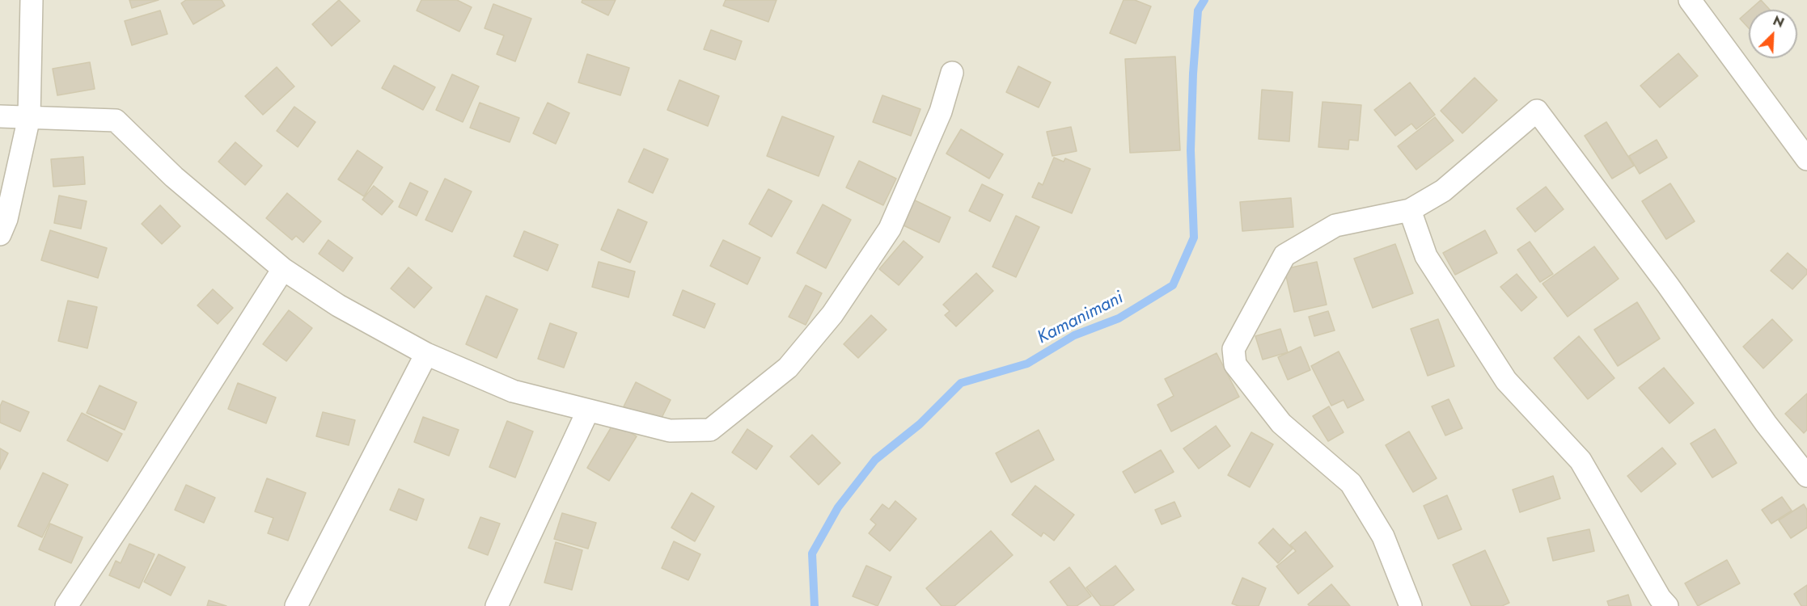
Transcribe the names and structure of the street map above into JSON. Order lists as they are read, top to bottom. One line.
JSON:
{"water":["Kamanimani"],"north":"top right"}
